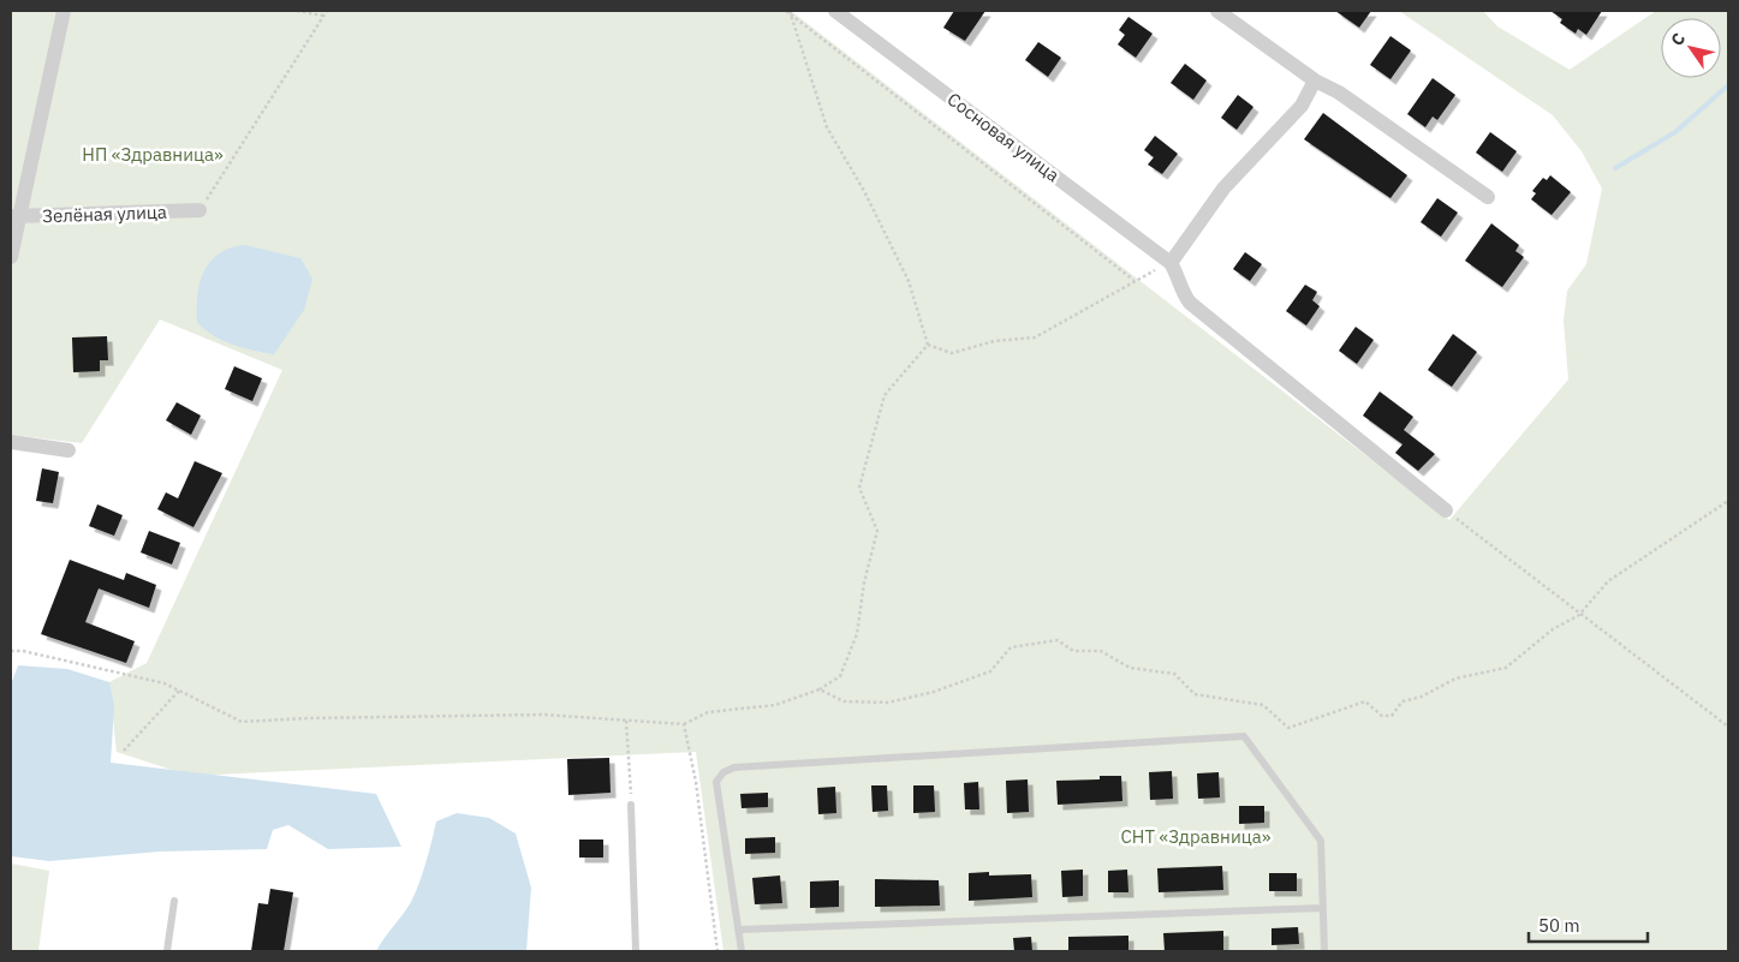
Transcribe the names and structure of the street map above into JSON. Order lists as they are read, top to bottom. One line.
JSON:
{"streets":{"street":["Сосновая улица","Зелёная улица"]},"parks":["НП «Здравница»","СНТ «Здравница»"],"scale_bar":"50 m","north":"top left"}
